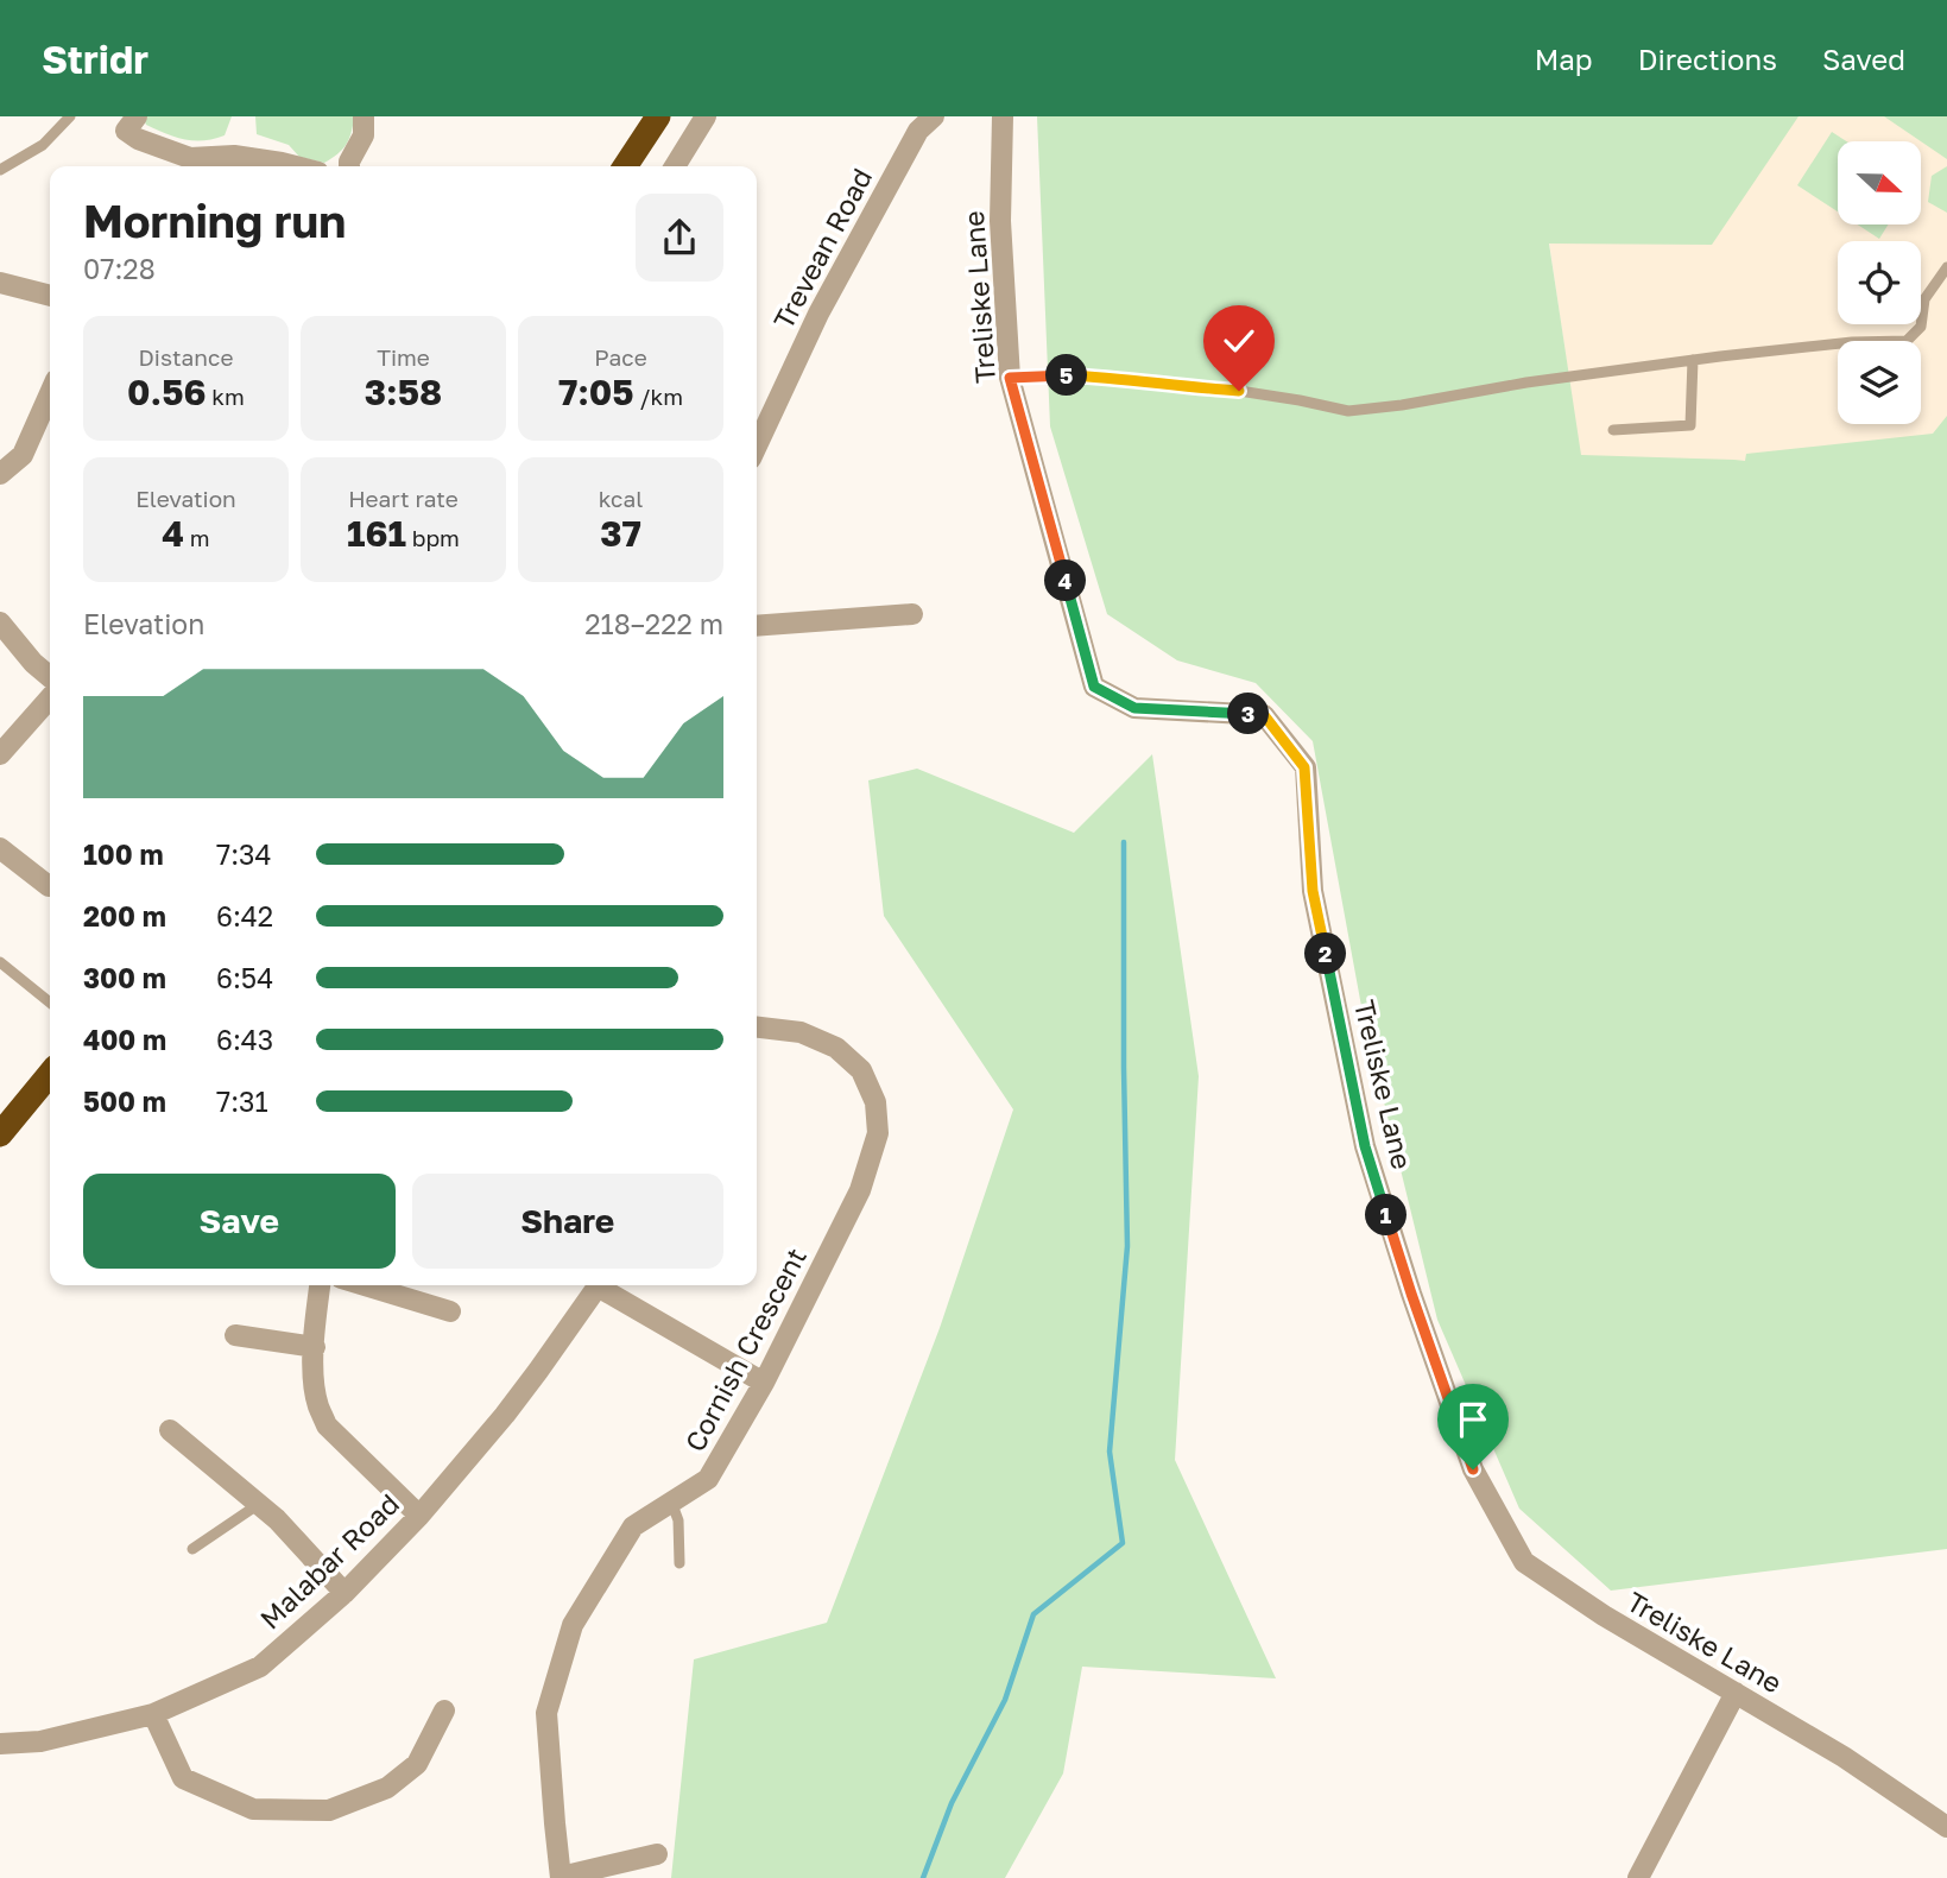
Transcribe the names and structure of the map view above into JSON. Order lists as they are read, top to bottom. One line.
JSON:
{"streets":{"street":["Trevean Road","Treliske Lane","Cornish Crescent","Malabar Road"]},"north":"right","page":{"header":"Stridr","nav":["Map","Directions","Saved"],"heading":["Morning run","07:28"],"stats":[["Distance","0.56 km"],["Time","3:58"],["Pace","7:05 /km"],["Elevation","4 m"],["Heart rate","161 bpm"],["kcal","37"]],"pins":["5","4","3","2","1"],"chart":["Elevation","218–222 m"],"list":[{"name":"100 m","note":"7:34"},{"name":"200 m","note":"6:42"},{"name":"300 m","note":"6:54"},{"name":"400 m","note":"6:43"},{"name":"500 m","note":"7:31"}],"buttons":["Save","Share"]}}
